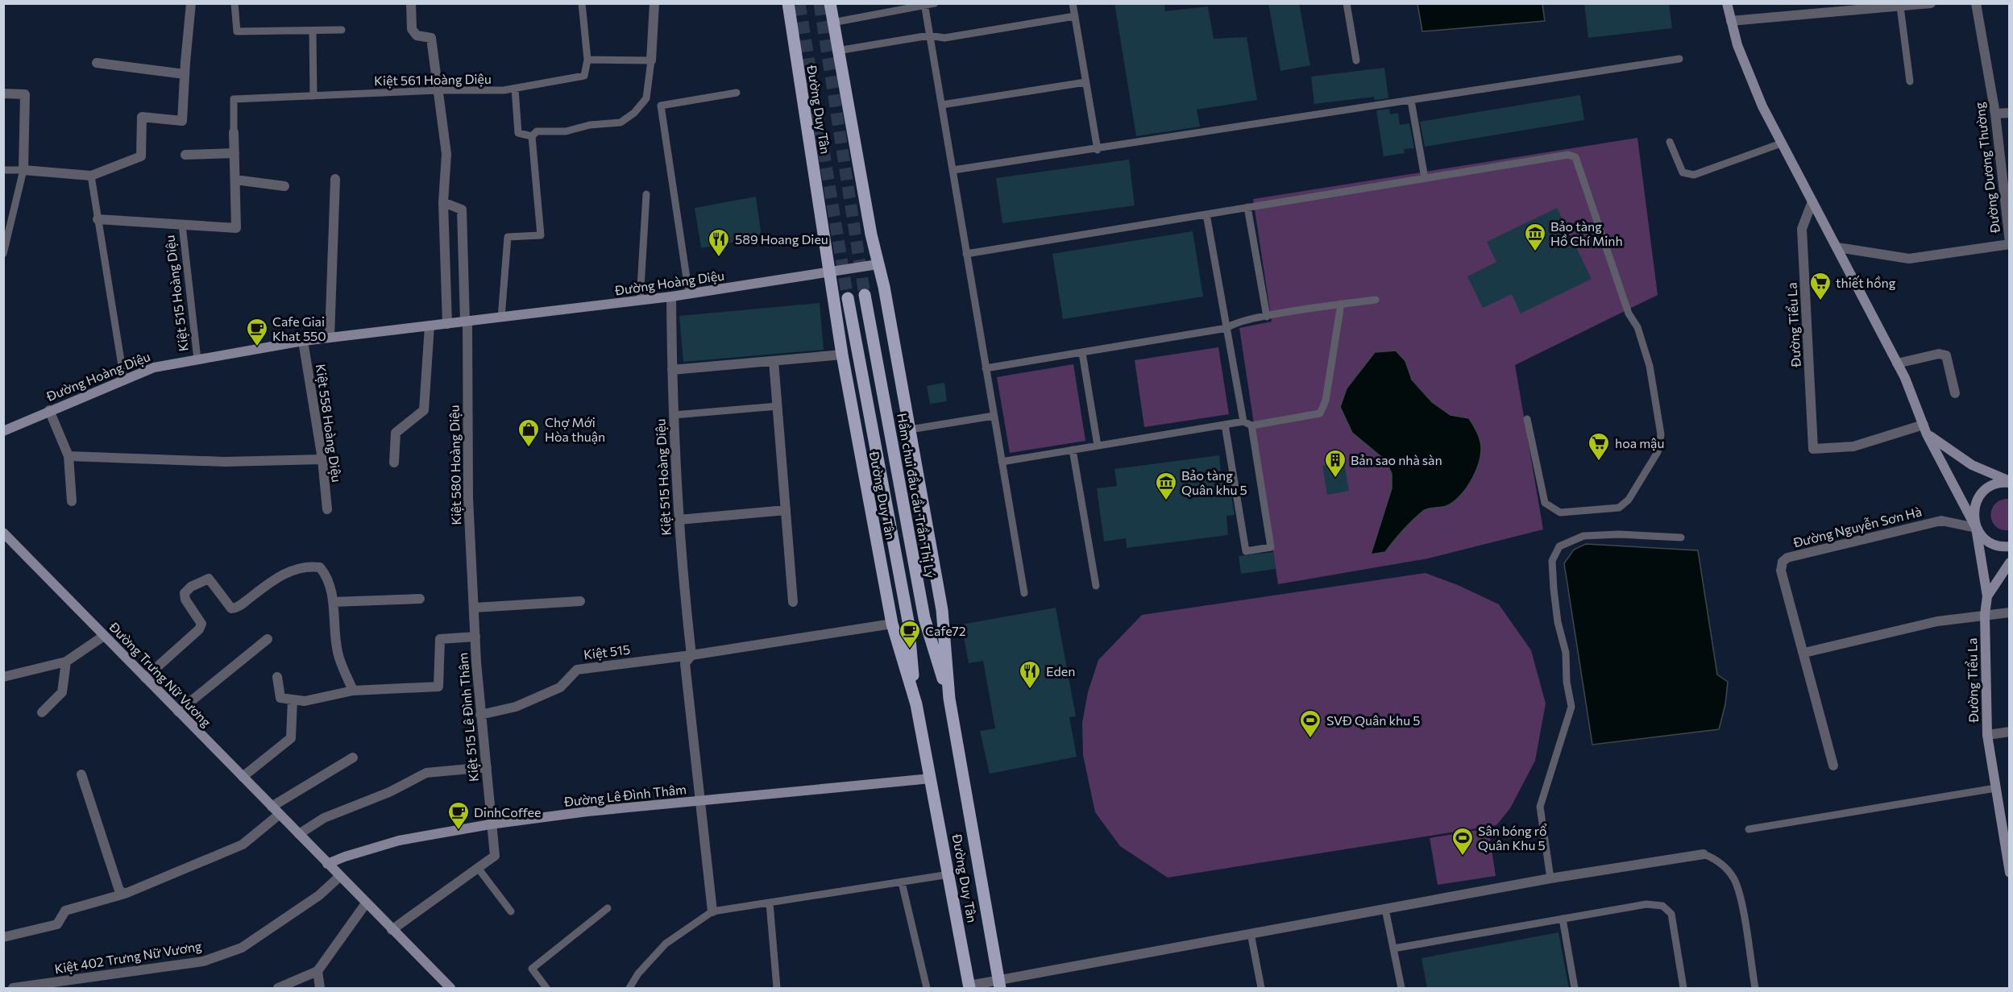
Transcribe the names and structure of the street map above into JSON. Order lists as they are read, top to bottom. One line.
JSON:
{"streets":{"main road":["Đường Duy Tân","Đường Hoàng Diệu","Đường Tiểu La","Hầm chui đầu cầu Trần Thị Lý","Đường Trưng Nữ Vương","Đường Lê Đình Thâm"],"street":["Đường Dương Thường","Kiệt 515 Hoàng Diệu","Kiệt 558 Hoàng Diệu","Kiệt 580 Hoàng Diệu","Đường Nguyễn Sơn Hà","Kiệt 515","Kiệt 515 Lê Đình Thâm","Kiệt 402 Trưng Nữ Vương"],"lane":["Kiệt 561 Hoàng Diệu"]},"crossings":[["Đường Duy Tân","Đường Hoàng Diệu"],["Đường Duy Tân","Hầm chui đầu cầu Trần Thị Lý"],["Đường Duy Tân","Kiệt 515"],["Đường Duy Tân","Đường Lê Đình Thâm"],["Đường Hoàng Diệu","Kiệt 515 Hoàng Diệu"],["Đường Hoàng Diệu","Kiệt 558 Hoàng Diệu"],["Đường Hoàng Diệu","Kiệt 580 Hoàng Diệu"],["Kiệt 515 Hoàng Diệu","Kiệt 515"],["Kiệt 515 Hoàng Diệu","Đường Lê Đình Thâm"],["Đường Tiểu La","Đường Nguyễn Sơn Hà"],["Kiệt 580 Hoàng Diệu","Kiệt 515 Lê Đình Thâm"],["Kiệt 515","Kiệt 515 Lê Đình Thâm"],["Đường Trưng Nữ Vương","Đường Lê Đình Thâm"],["Đường Trưng Nữ Vương","Kiệt 402 Trưng Nữ Vương"],["Kiệt 515 Lê Đình Thâm","Đường Lê Đình Thâm"]],"places":{"museum":["Bảo tàng Hồ Chí Minh","Bảo tàng Quân khu 5"],"restaurant":["589 Hoang Dieu","Eden"],"supermarket":["thiết hồng","hoa mậu"],"cafe":["Cafe Giai Khat 550","Cafe72","DinhCoffee"],"shop":["Chợ Mới Hòa thuận"],"building":["Bản sao nhà sàn"],"sports":["SVĐ Quân khu 5","Sân bóng rổ Quân Khu 5"]}}
